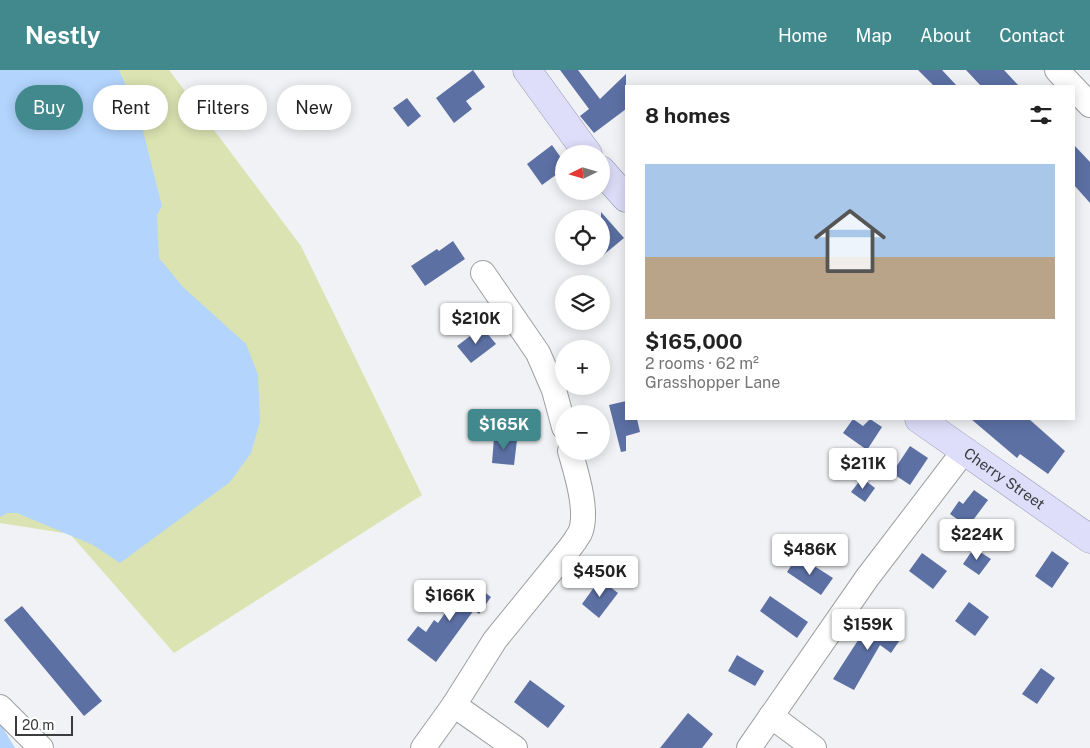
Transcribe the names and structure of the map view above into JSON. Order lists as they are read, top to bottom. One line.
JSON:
{"streets":{"main road":["Cherry Street"]},"scale_bar":"20 m","north":"left","page":{"header":"Nestly","nav":["Home","Map","About","Contact"],"chip":["Buy","Rent","Filters","New"],"heading":"8 homes","map_buttons":["+","−"],"list":[{"name":"$165,000","note":"2 rooms · 62 m² · Grasshopper Lane"}],"price":["$210K","$165K","$211K","$224K","$486K","$450K","$166K","$159K"],"scale":"20 m"}}
